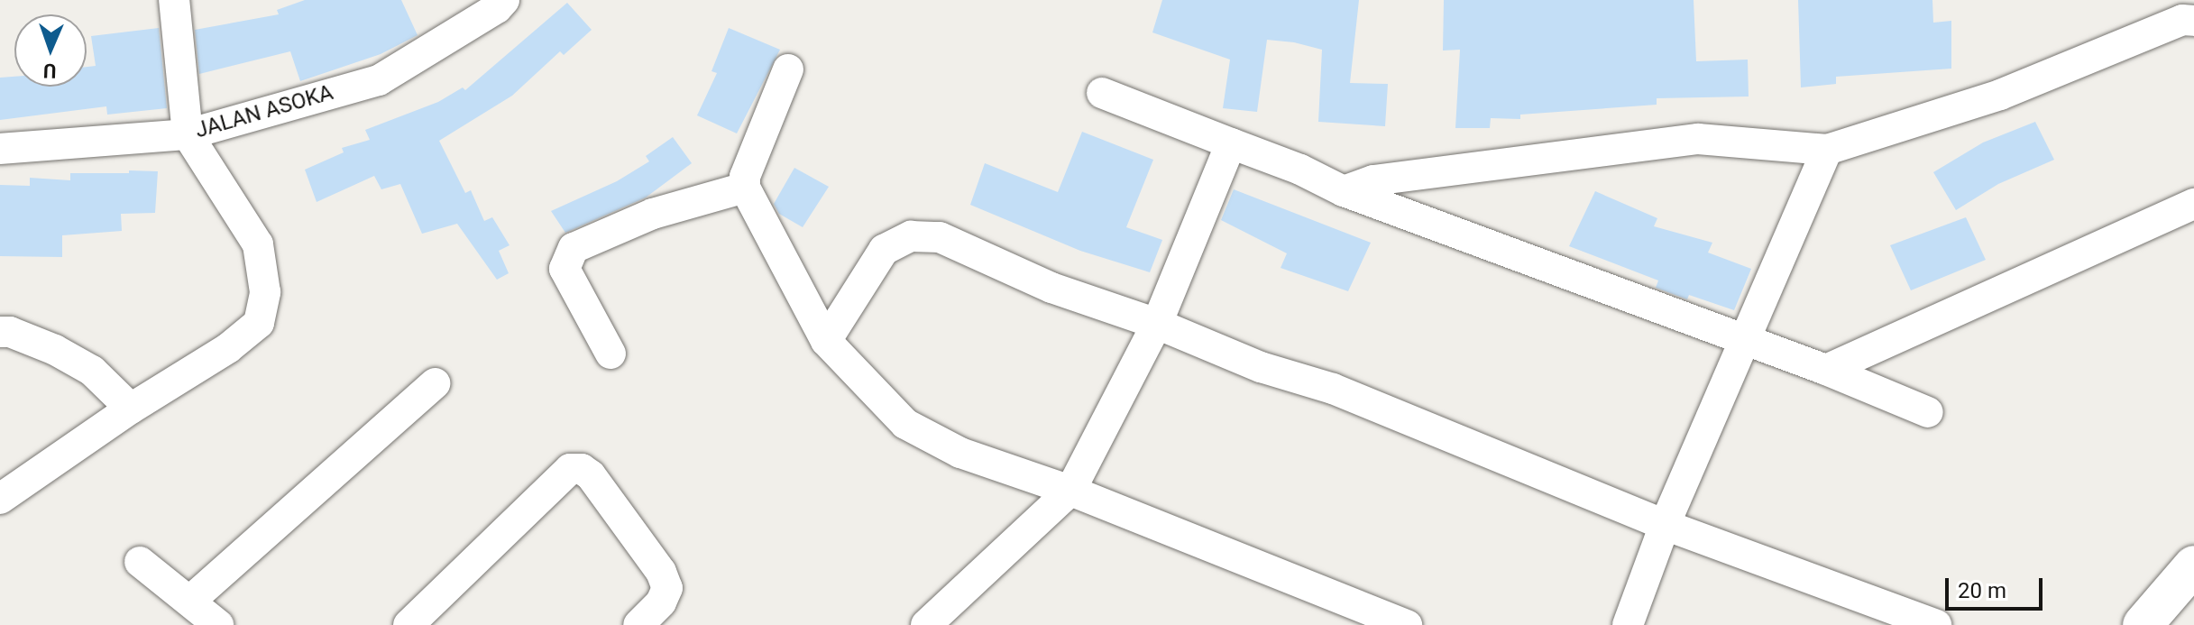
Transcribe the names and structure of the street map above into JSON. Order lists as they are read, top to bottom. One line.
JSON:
{"streets":{"street":["JALAN ASOKA"]},"scale_bar":"20 m","north":"bottom"}
